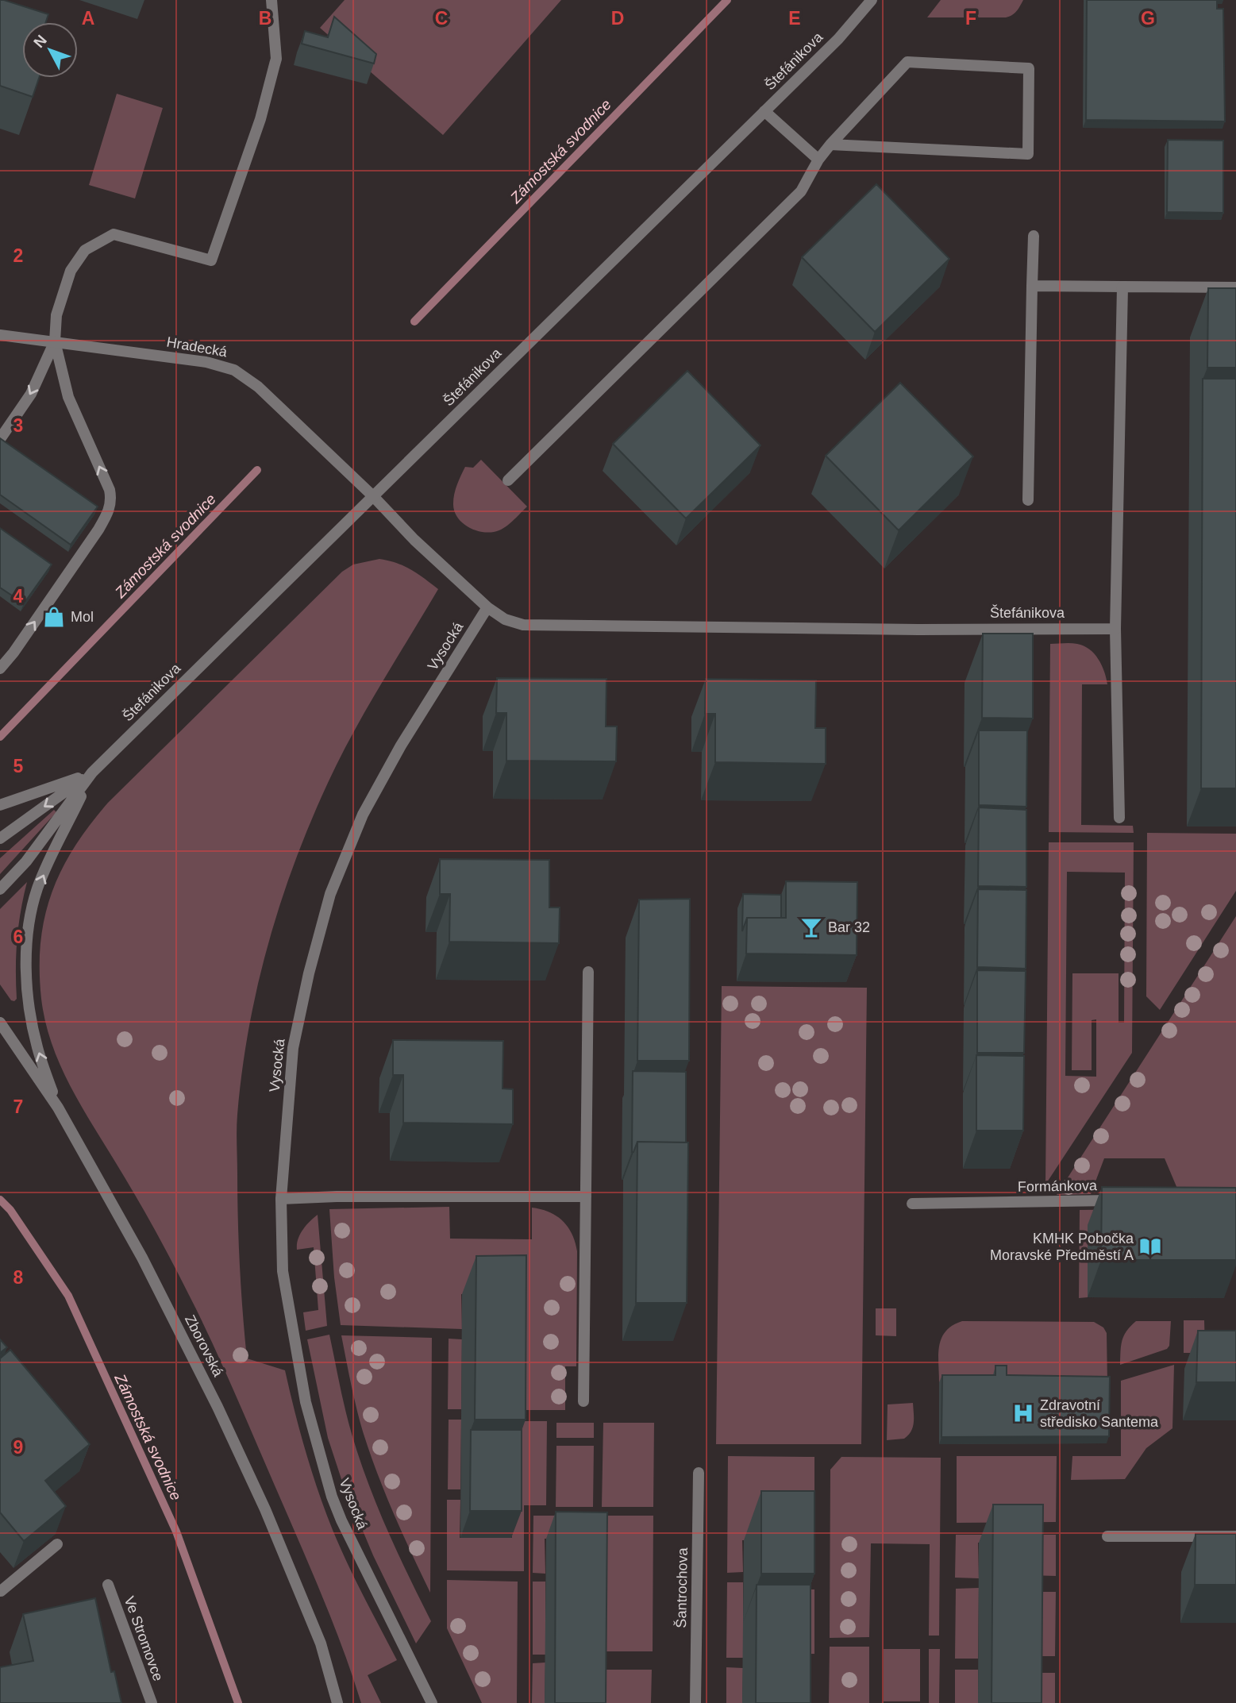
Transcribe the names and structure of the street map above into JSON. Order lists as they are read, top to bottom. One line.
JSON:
{"streets":{"street":["Štefánikova","Hradecká","Vysocká","Formánkova","Zborovská","Šantrochova","Ve Stromovce"]},"crossings":[["Štefánikova","Hradecká"],["Štefánikova","Vysocká"],["Štefánikova","Zborovská"]],"water":["Zámostská svodnice"],"places":{"shop":["Mol"],"bar":["Bar 32"],"library":["KMHK Pobočka Moravské Předměstí A"],"hospital":["Zdravotní středisko Santema"]},"north":"top left","grid":{"columns":["A","B","C","D","E","F","G"],"rows":["2","3","4","5","6","7","8","9"]}}
